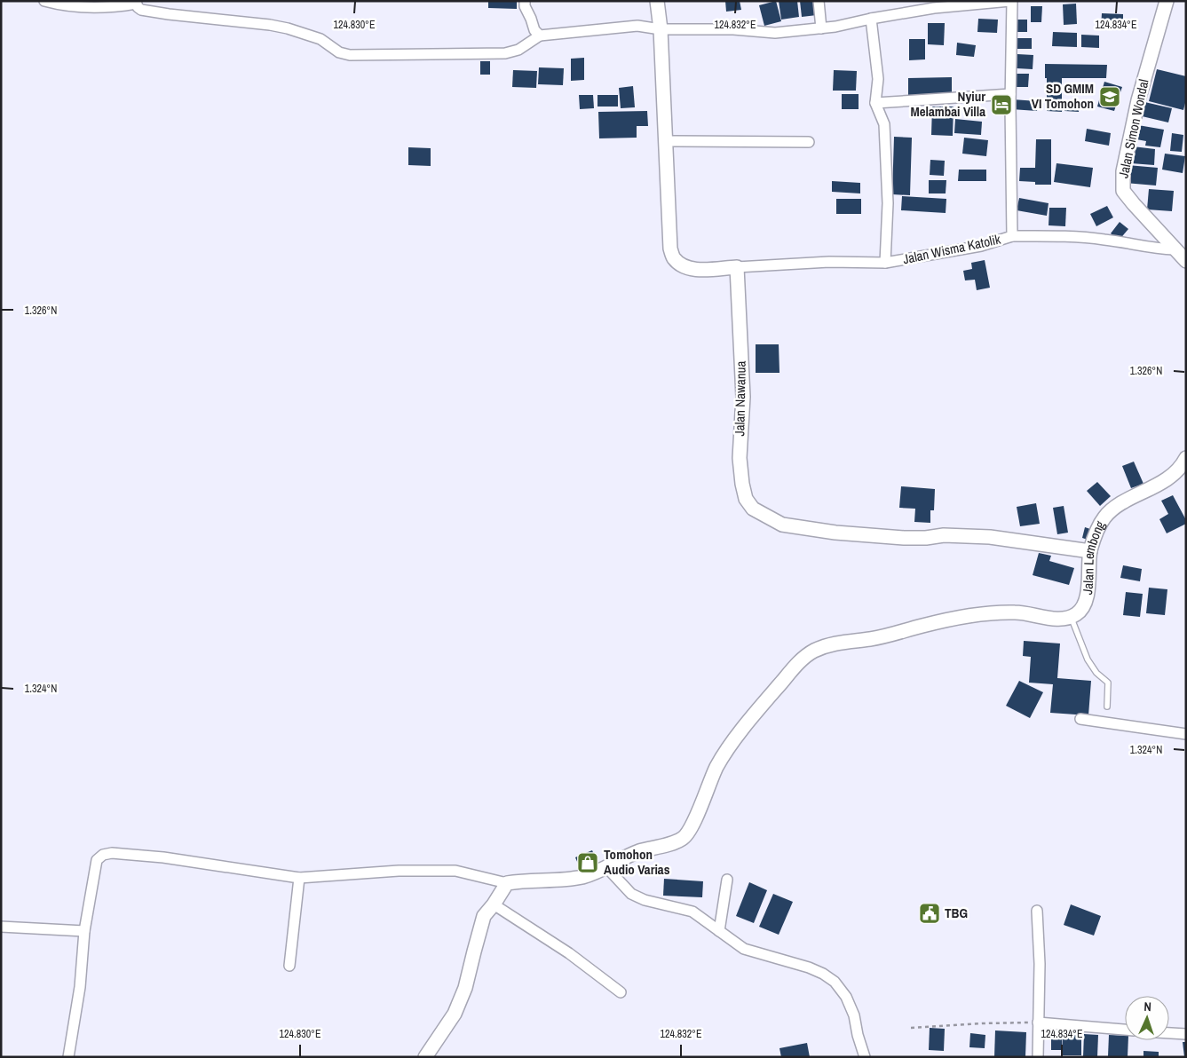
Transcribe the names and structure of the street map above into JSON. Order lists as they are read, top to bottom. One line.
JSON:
{"streets":{"street":["Jalan Simon Wondal","Jalan Wisma Katolik","Jalan Nawanua","Jalan Lembong"]},"crossings":[["Jalan Wisma Katolik","Jalan Nawanua"],["Jalan Nawanua","Jalan Lembong"]],"places":{"school or university":["SD GMIM VI Tomohon"],"hotel":["Nyiur Melambai Villa"],"shop":["Tomohon Audio Varias"],"public building":["TBG"]},"north":"top","coordinates":["124.830°E","124.832°E","124.834°E","1.326°N","1.324°N"]}
